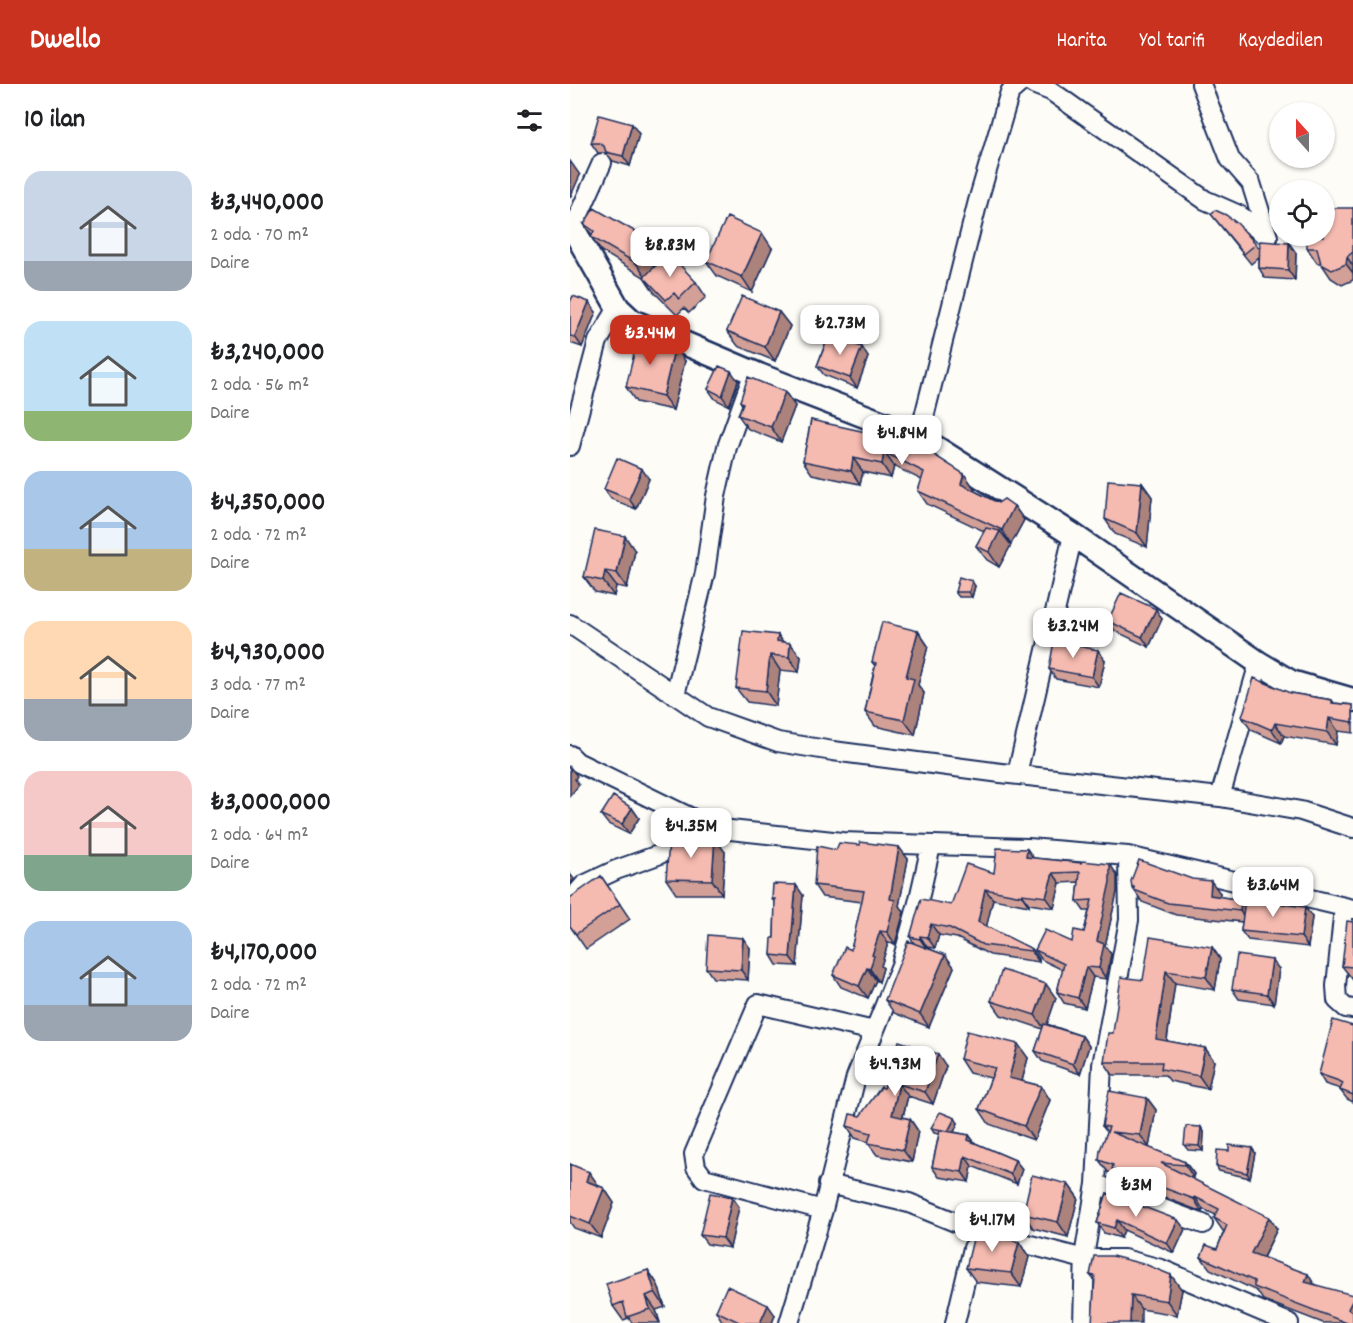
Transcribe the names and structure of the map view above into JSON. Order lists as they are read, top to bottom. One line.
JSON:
{"north":"top","page":{"header":"Dwello","nav":["Harita","Yol tarifi","Kaydedilen"],"heading":"10 ilan","list":[{"name":"₺3,440,000","note":"2 oda · 70 m² · Daire"},{"name":"₺3,240,000","note":"2 oda · 56 m² · Daire"},{"name":"₺4,350,000","note":"2 oda · 72 m² · Daire"},{"name":"₺4,930,000","note":"3 oda · 77 m² · Daire"},{"name":"₺3,000,000","note":"2 oda · 64 m² · Daire"},{"name":"₺4,170,000","note":"2 oda · 72 m² · Daire"}],"price":["₺8.83M","₺2.73M","₺3.44M","₺4.84M","₺3.24M","₺4.35M","₺3.64M","₺4.93M","₺3M","₺4.17M"]}}
